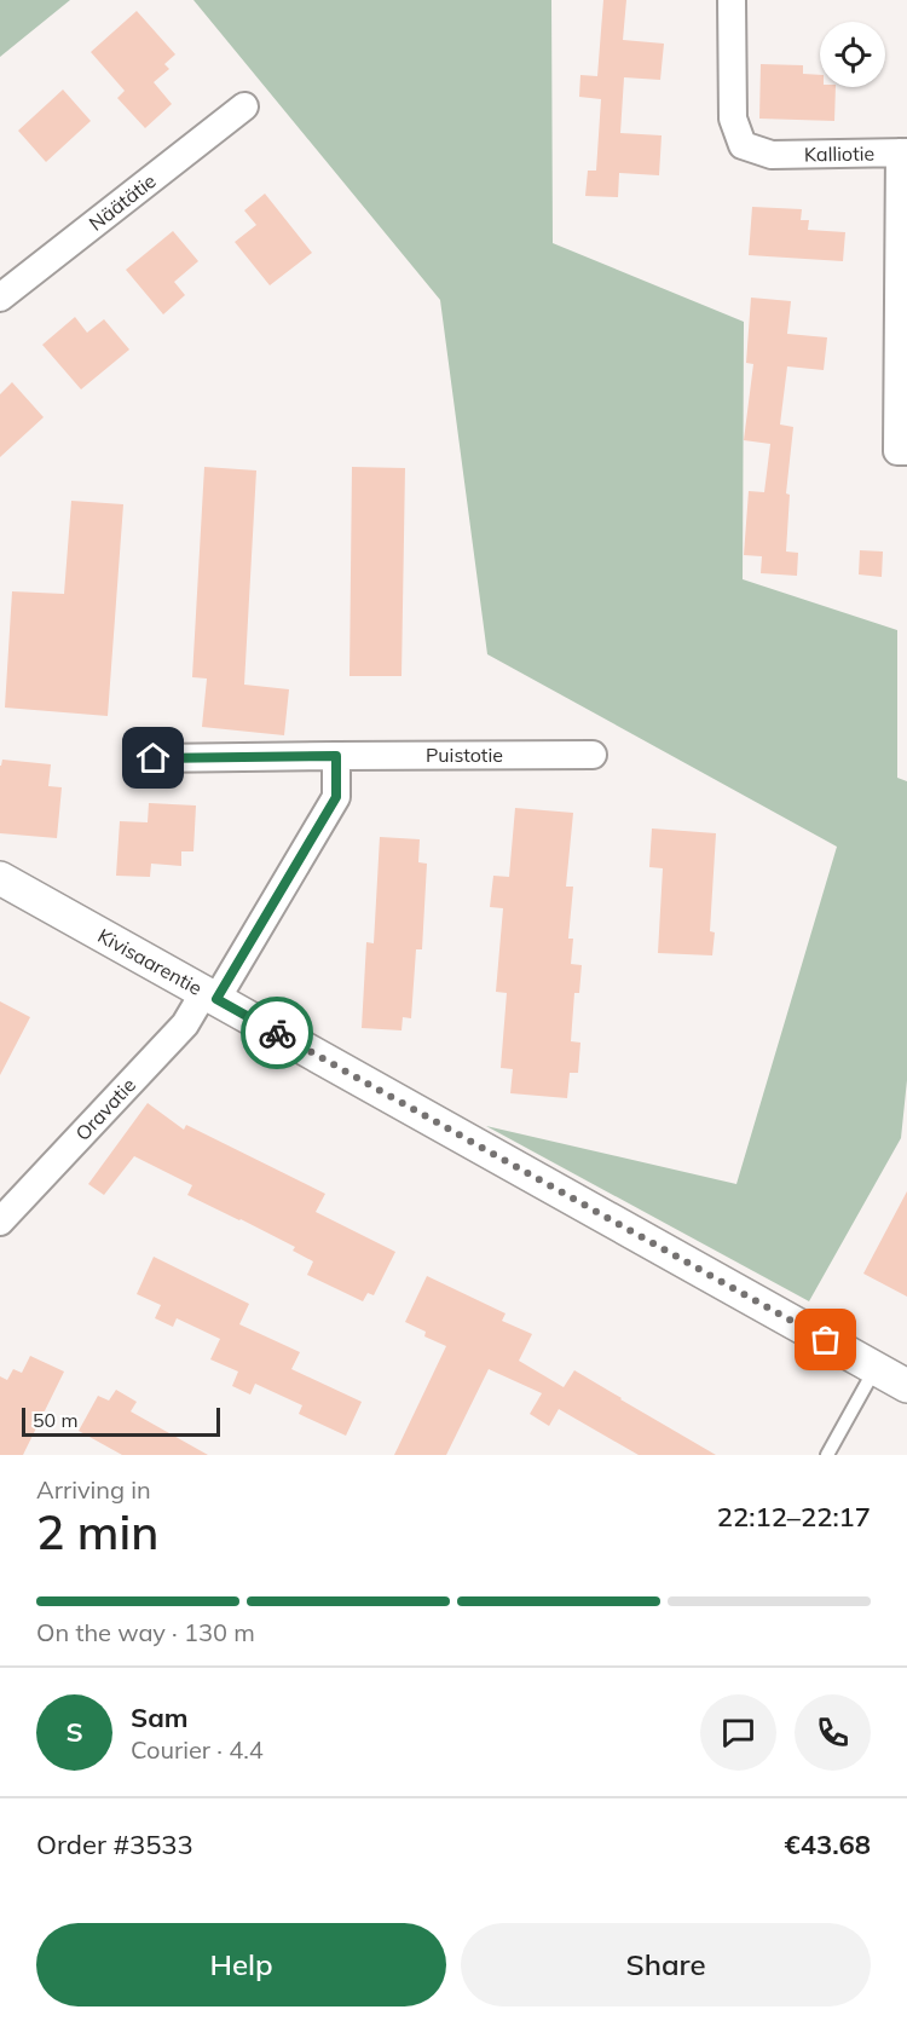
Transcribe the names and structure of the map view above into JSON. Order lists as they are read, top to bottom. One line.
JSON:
{"streets":{"street":["Kalliotie","Näätätie","Puistotie","Kivisaarentie","Oravatie"]},"crossings":[["Kivisaarentie","Oravatie"]],"scale_bar":"50 m","page":{"scale":"50 m","heading":["2 min","Arriving in","22:12–22:17"],"panel":["Sam","Courier · 4.4","Order #3533","€43.68"],"bar":"On the way · 130 m","round":"S","buttons":["Help","Share"]}}
